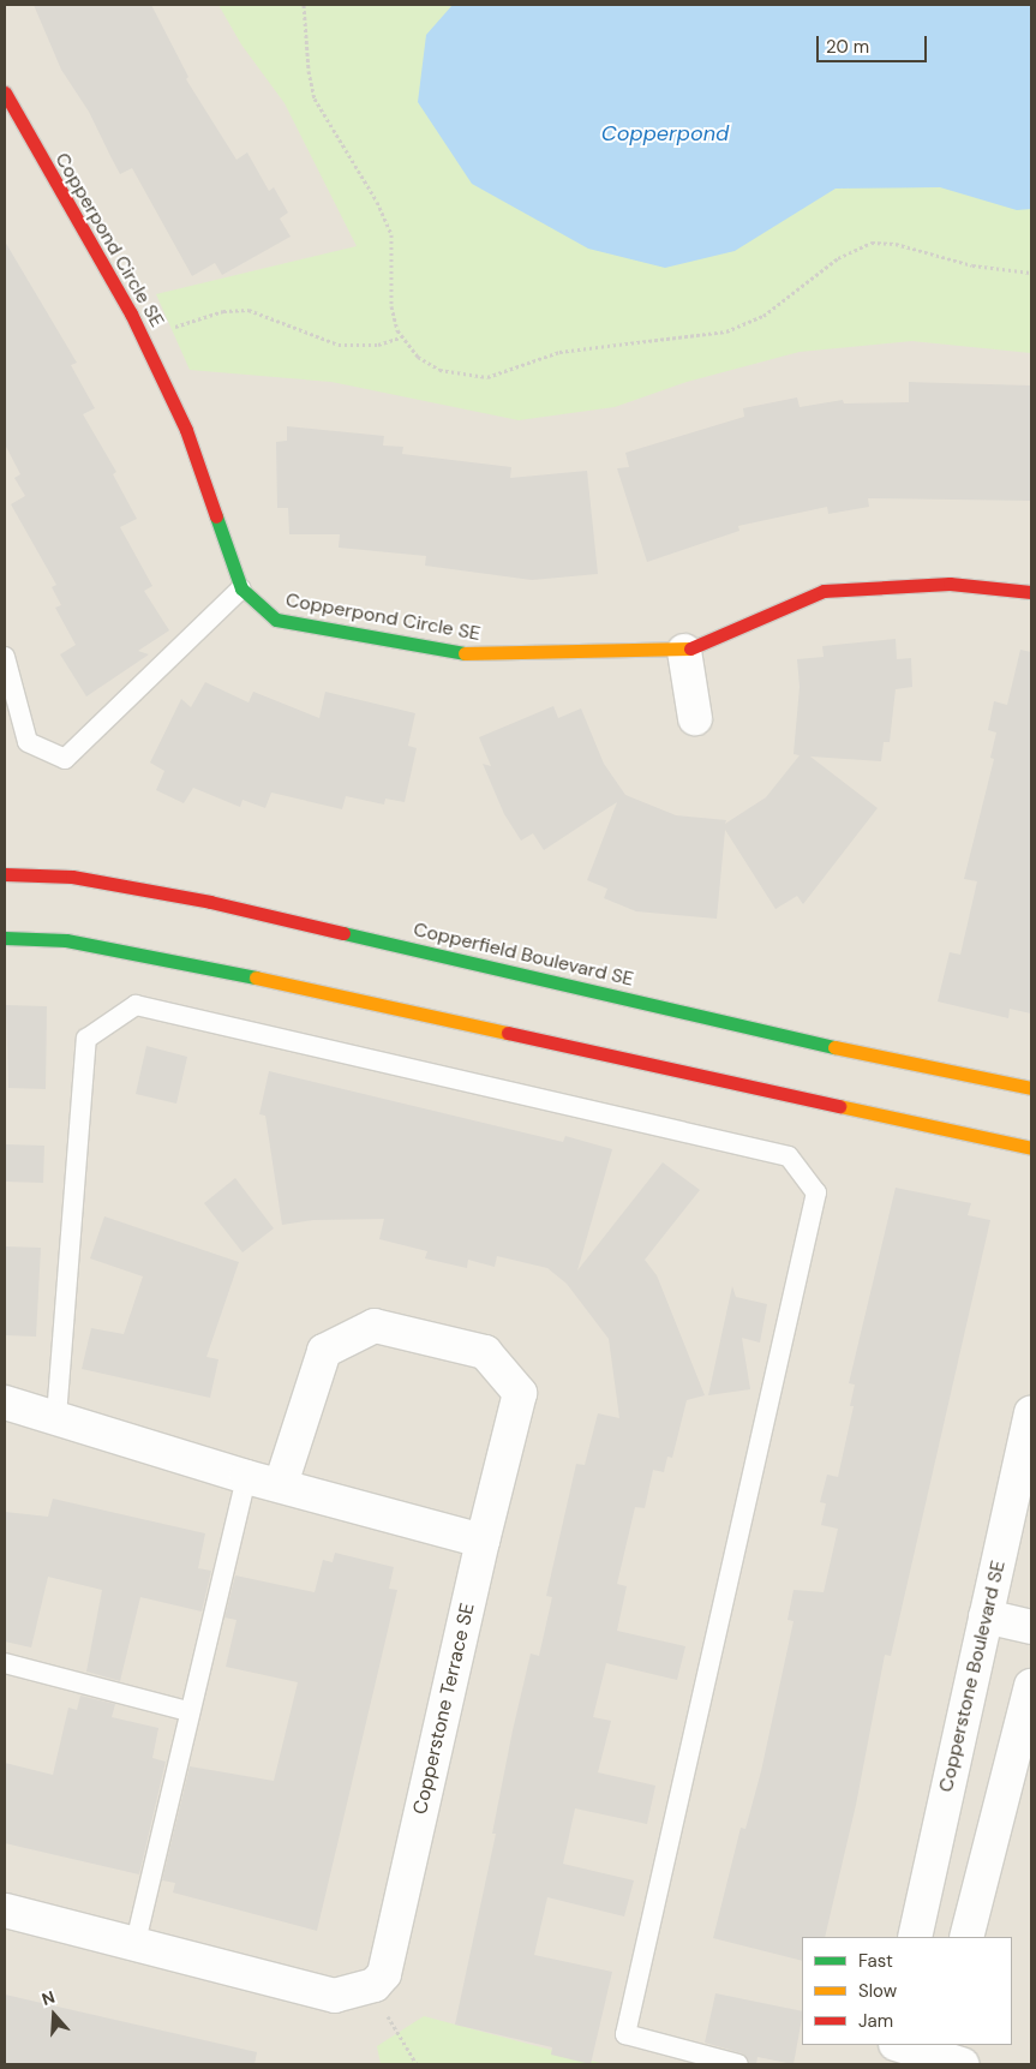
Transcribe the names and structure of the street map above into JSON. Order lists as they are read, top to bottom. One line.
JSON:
{"streets":{"street":["Copperpond Circle SE","Copperfield Boulevard SE","Copperstone Boulevard SE","Copperstone Terrace SE"]},"water":["Copperpond"],"legend":["Fast","Slow","Jam"],"scale_bar":"20 m","north":"top"}
